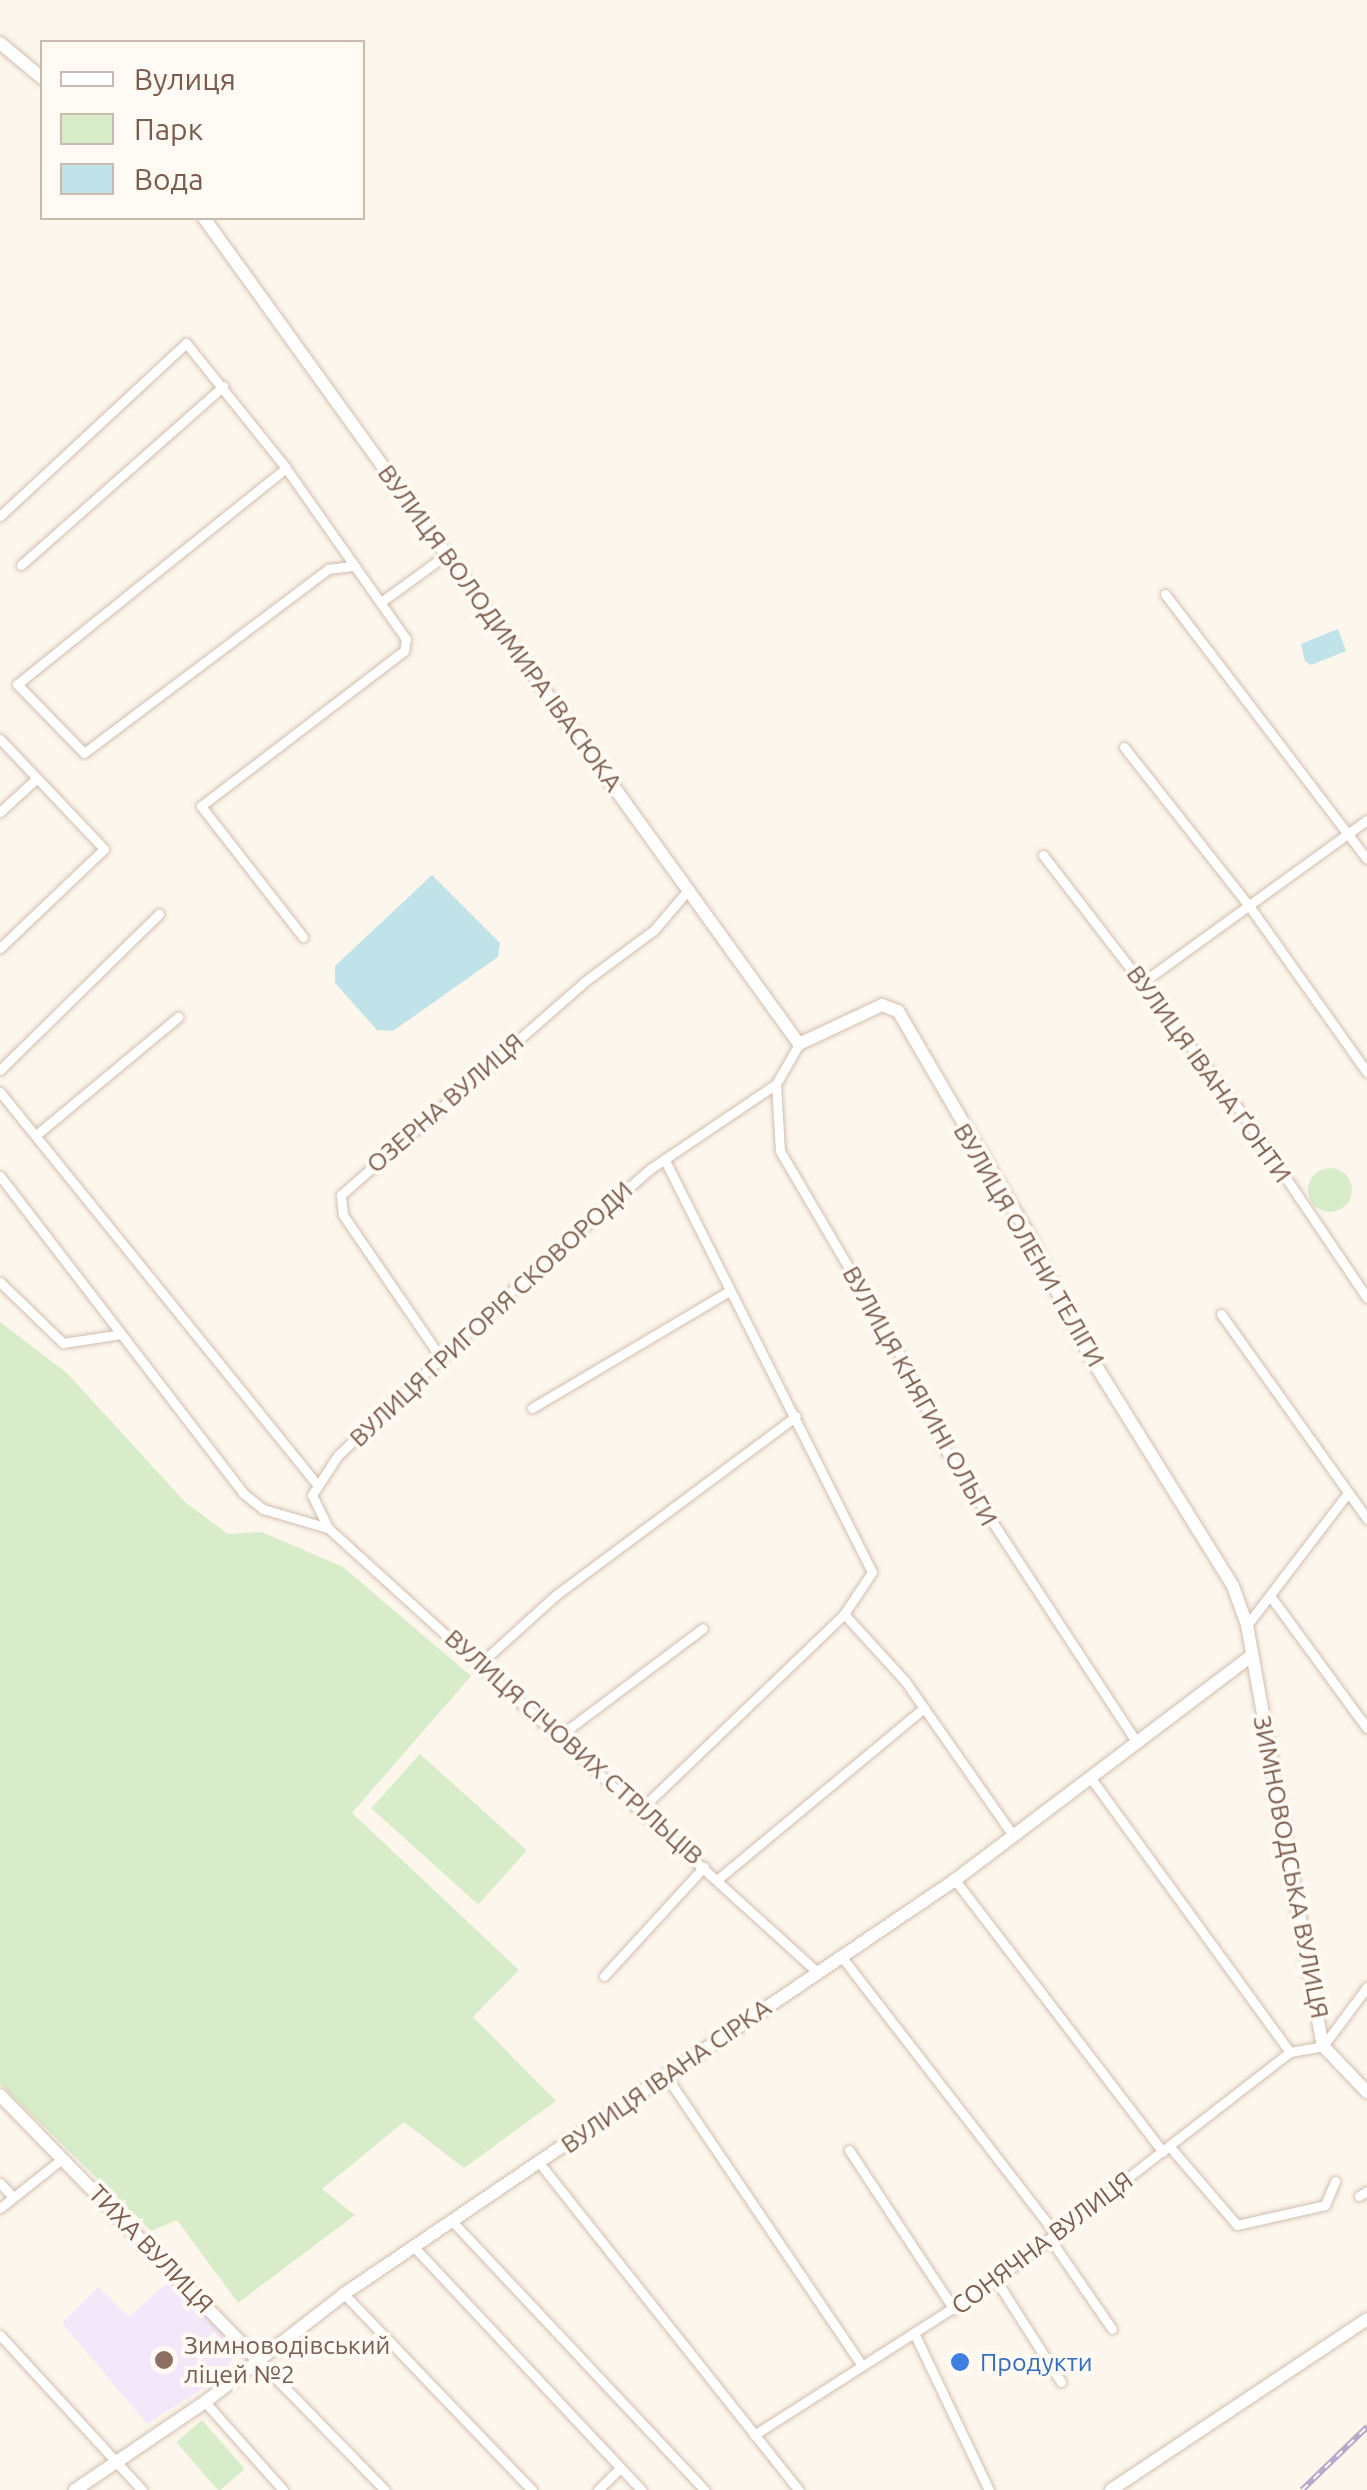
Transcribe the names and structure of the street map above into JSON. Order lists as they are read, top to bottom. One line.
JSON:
{"streets":{"street":["ВУЛИЦЯ ВОЛОДИМИРА ІВАСЮКА","ВУЛИЦЯ ІВАНА ҐОНТИ","ОЗЕРНА ВУЛИЦЯ","ВУЛИЦЯ ОЛЕНИ ТЕЛІГИ","ВУЛИЦЯ ГРИГОРІЯ СКОВОРОДИ","ВУЛИЦЯ КНЯГИНІ ОЛЬГИ","ВУЛИЦЯ СІЧОВИХ СТРІЛЬЦІВ","ЗИМНОВОДСЬКА ВУЛИЦЯ","ВУЛИЦЯ ІВАНА СІРКА","СОНЯЧНА ВУЛИЦЯ","ТИХА ВУЛИЦЯ"]},"crossings":[["ВУЛИЦЯ ВОЛОДИМИРА ІВАСЮКА","ОЗЕРНА ВУЛИЦЯ"],["ВУЛИЦЯ ВОЛОДИМИРА ІВАСЮКА","ВУЛИЦЯ ОЛЕНИ ТЕЛІГИ"],["ВУЛИЦЯ ВОЛОДИМИРА ІВАСЮКА","ВУЛИЦЯ ГРИГОРІЯ СКОВОРОДИ"],["ОЗЕРНА ВУЛИЦЯ","ВУЛИЦЯ ГРИГОРІЯ СКОВОРОДИ"],["ВУЛИЦЯ ОЛЕНИ ТЕЛІГИ","ВУЛИЦЯ ГРИГОРІЯ СКОВОРОДИ"],["ВУЛИЦЯ ОЛЕНИ ТЕЛІГИ","ЗИМНОВОДСЬКА ВУЛИЦЯ"],["ВУЛИЦЯ ГРИГОРІЯ СКОВОРОДИ","ВУЛИЦЯ КНЯГИНІ ОЛЬГИ"],["ВУЛИЦЯ КНЯГИНІ ОЛЬГИ","ВУЛИЦЯ ІВАНА СІРКА"],["ВУЛИЦЯ СІЧОВИХ СТРІЛЬЦІВ","ВУЛИЦЯ ІВАНА СІРКА"],["ЗИМНОВОДСЬКА ВУЛИЦЯ","ВУЛИЦЯ ІВАНА СІРКА"],["ЗИМНОВОДСЬКА ВУЛИЦЯ","СОНЯЧНА ВУЛИЦЯ"],["ВУЛИЦЯ ІВАНА СІРКА","ТИХА ВУЛИЦЯ"]],"places":["Зимноводівський ліцей №2","Продукти"],"legend":["Вулиця","Парк","Вода"]}
